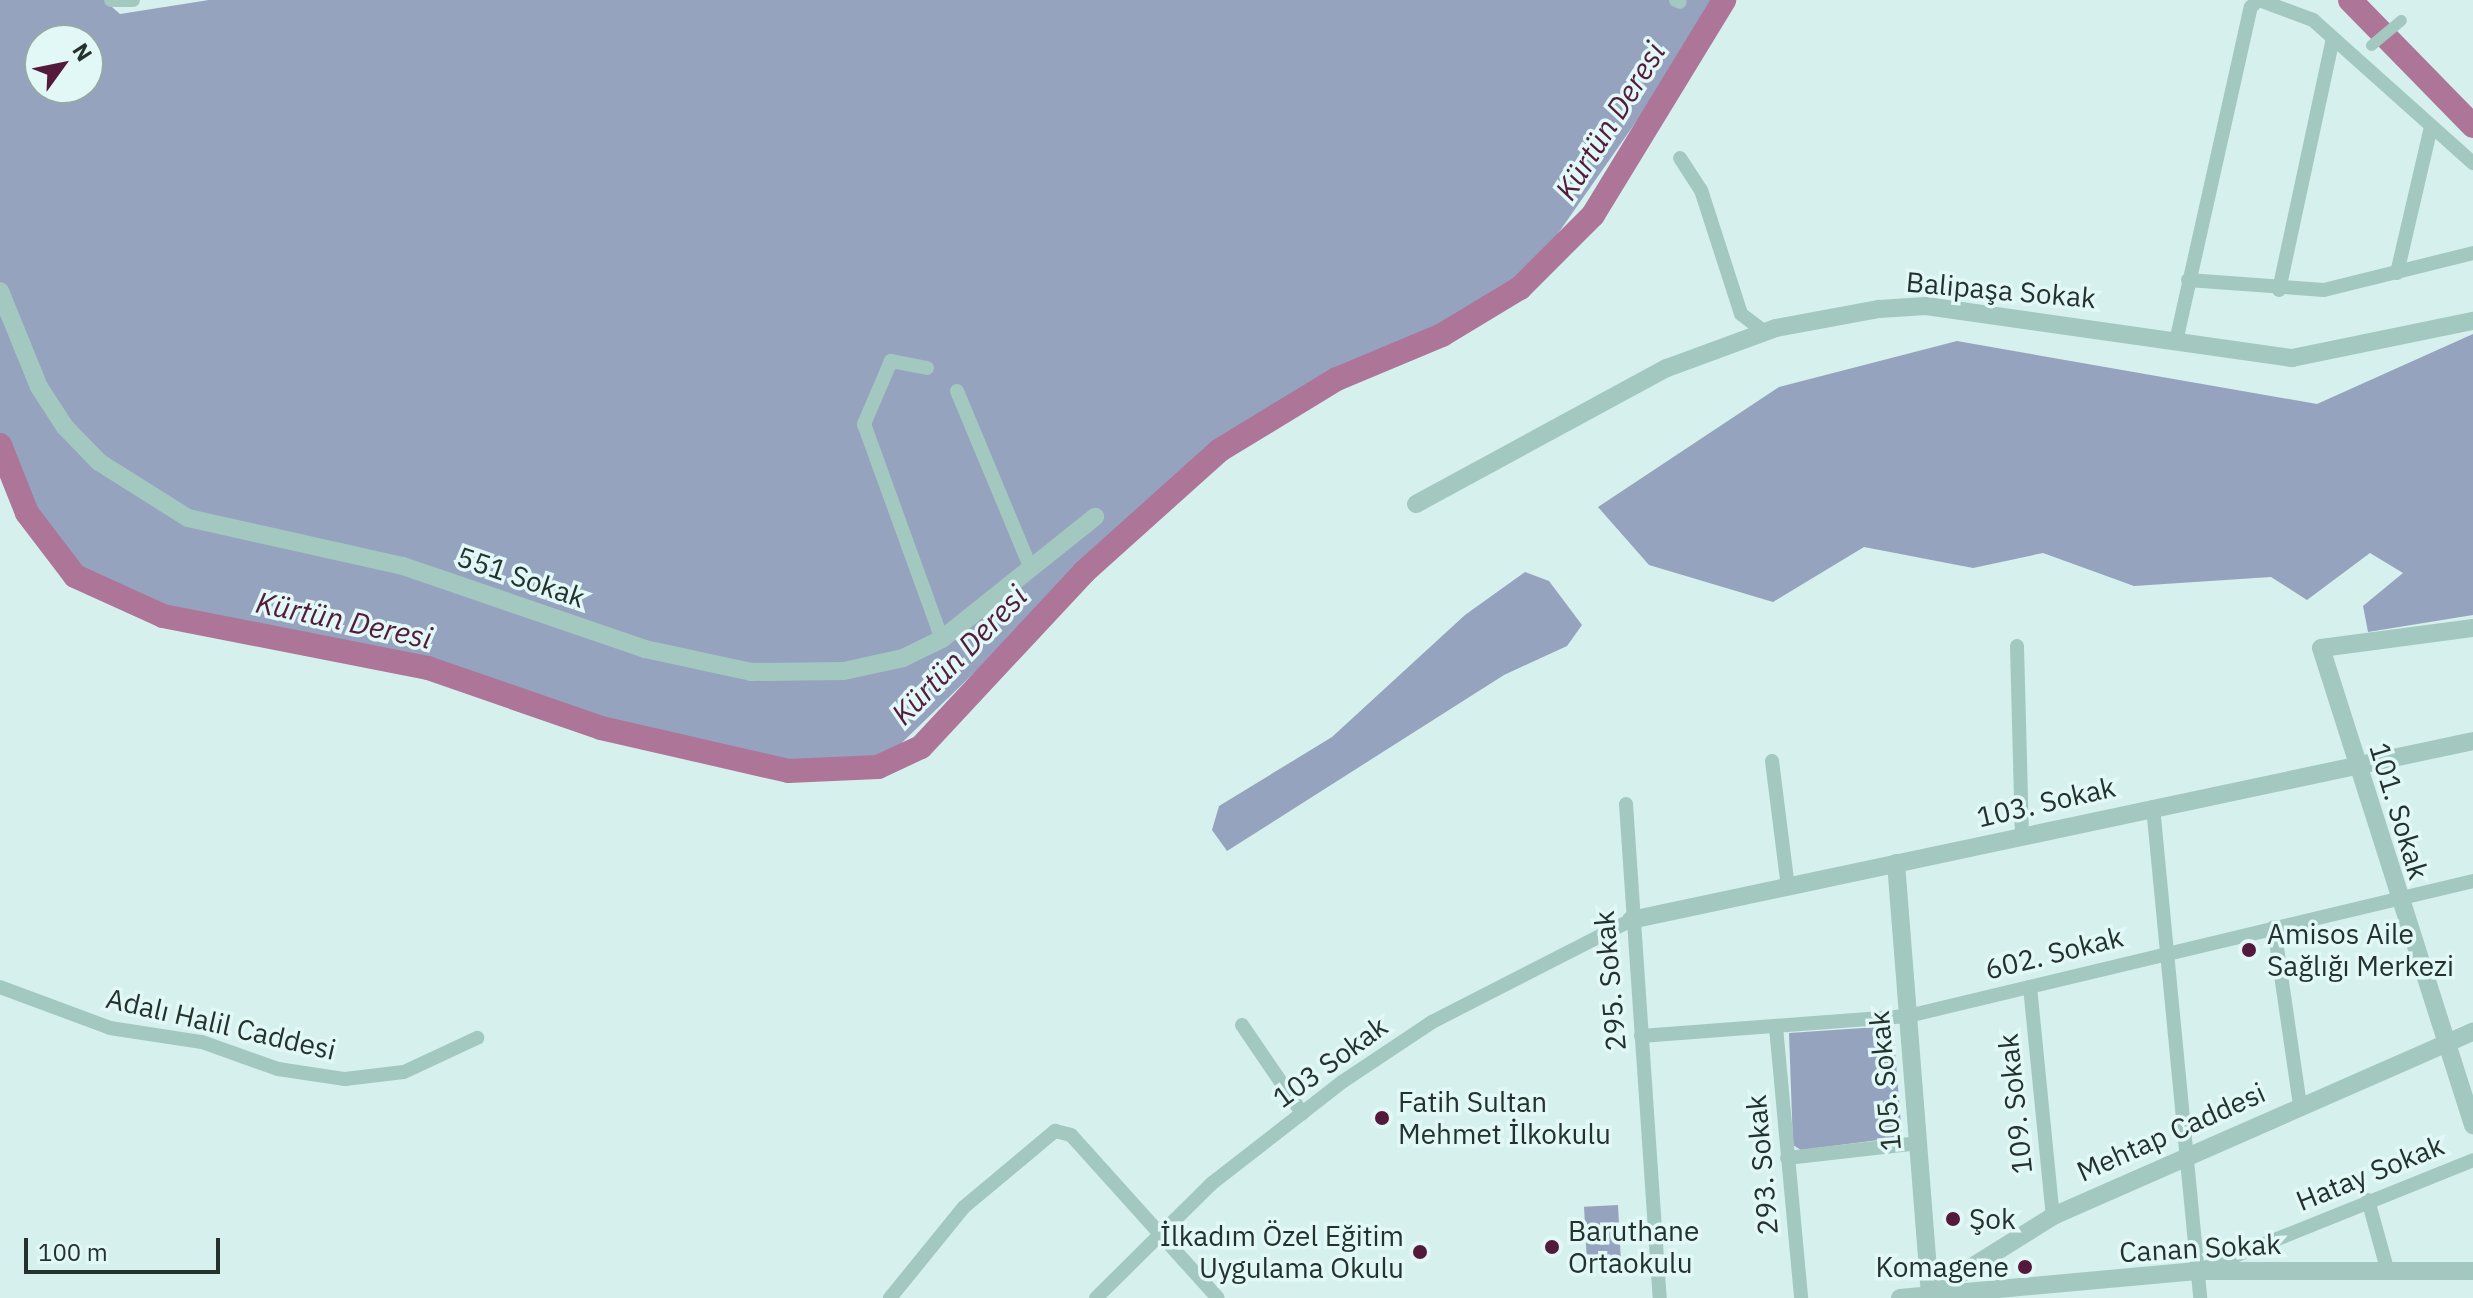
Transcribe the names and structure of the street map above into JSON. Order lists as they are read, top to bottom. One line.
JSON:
{"streets":{"street":["Balipaşa Sokak","551 Sokak","103. Sokak","101. Sokak","602. Sokak","295. Sokak","Adalı Halil Caddesi","103 Sokak","105. Sokak","109. Sokak","Mehtap Caddesi","293. Sokak","Hatay Sokak","Canan Sokak"]},"crossings":[["103. Sokak","101. Sokak"],["103. Sokak","295. Sokak"],["103. Sokak","103 Sokak"],["103. Sokak","105. Sokak"],["101. Sokak","602. Sokak"],["101. Sokak","Mehtap Caddesi"],["602. Sokak","295. Sokak"],["602. Sokak","105. Sokak"],["602. Sokak","109. Sokak"],["602. Sokak","293. Sokak"],["295. Sokak","103 Sokak"],["105. Sokak","Mehtap Caddesi"],["105. Sokak","Canan Sokak"],["109. Sokak","Mehtap Caddesi"],["Mehtap Caddesi","Canan Sokak"],["Hatay Sokak","Canan Sokak"]],"water":["Kürtün Deresi"],"places":["Amisos Aile Sağlığı Merkezi","Fatih Sultan Mehmet İlkokulu","Şok","Baruthane Ortaokulu","İlkadım Özel Eğitim Uygulama Okulu","Komagene"],"scale_bar":"100 m","north":"top right"}
